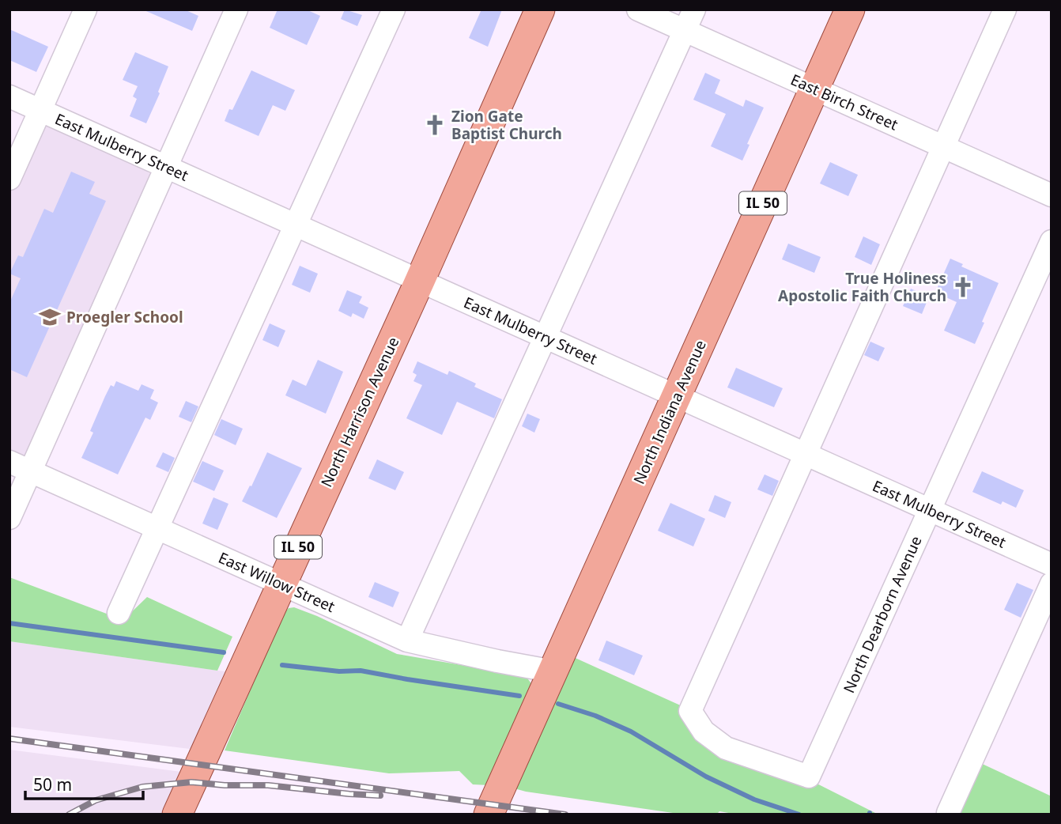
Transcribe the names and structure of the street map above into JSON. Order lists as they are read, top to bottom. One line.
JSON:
{"streets":{"main road":["IL 50","North Harrison Avenue","North Indiana Avenue"],"street":["East Birch Street","East Mulberry Street","East Willow Street","North Dearborn Avenue"]},"crossings":[["East Birch Street","North Indiana Avenue"],["East Mulberry Street","North Harrison Avenue"],["East Mulberry Street","North Indiana Avenue"],["East Mulberry Street","North Dearborn Avenue"],["North Harrison Avenue","East Willow Street"],["North Indiana Avenue","East Willow Street"]],"places":{"church":["Zion Gate Baptist Church","True Holiness Apostolic Faith Church"],"school or university":["Proegler School"]},"scale_bar":"50 m"}
